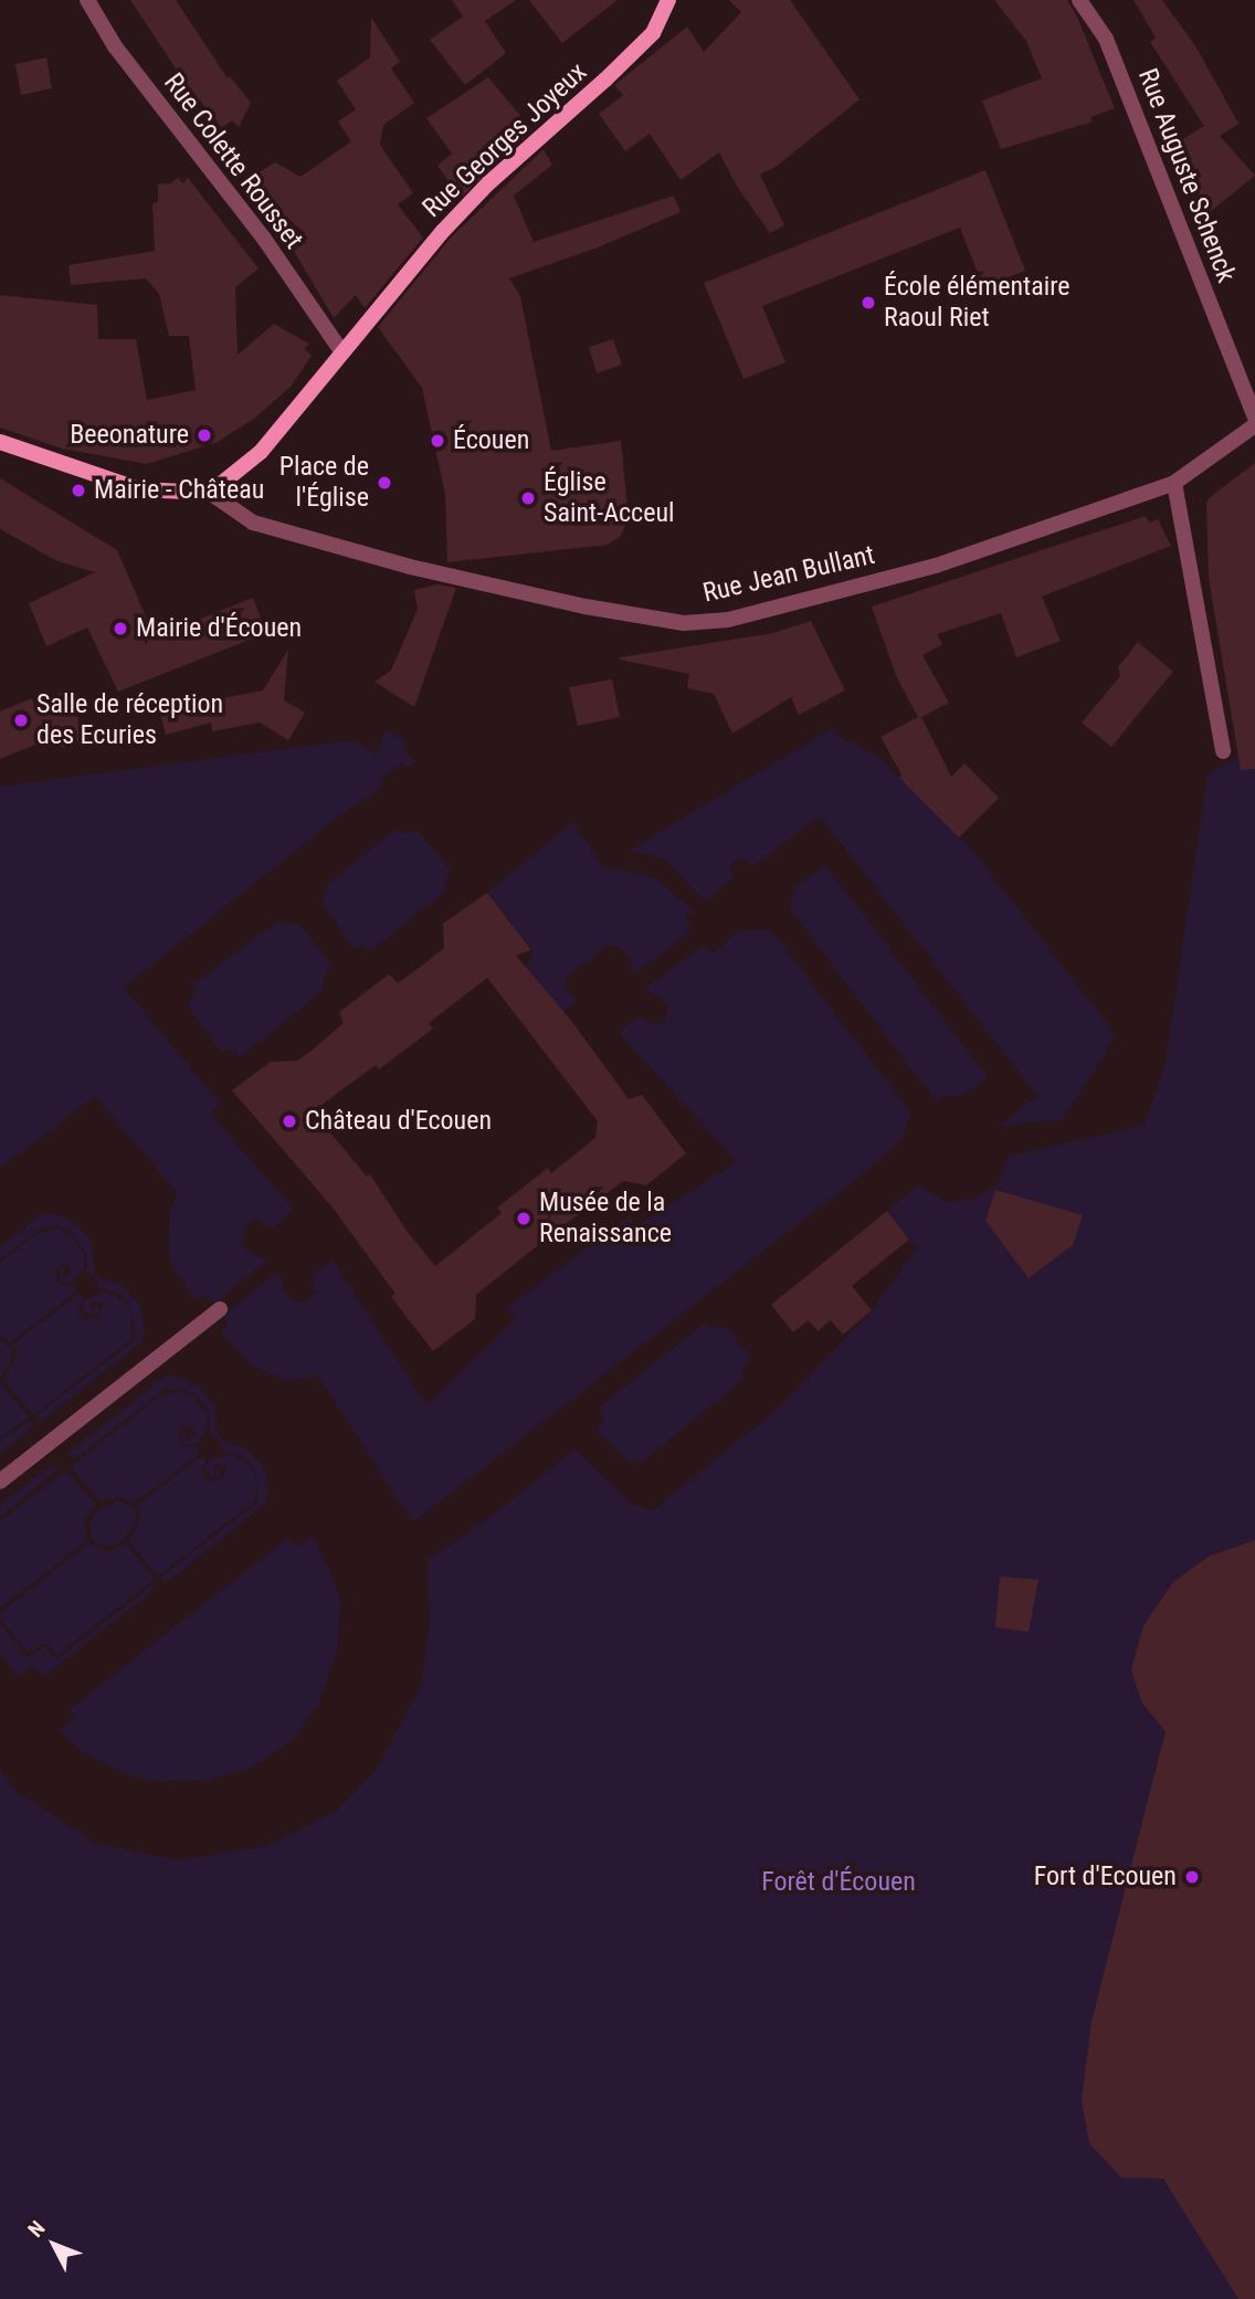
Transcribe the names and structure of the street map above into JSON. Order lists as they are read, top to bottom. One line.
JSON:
{"streets":{"main road":["Rue Georges Joyeux"],"street":["Rue Colette Rousset","Rue Auguste Schenck","Rue Jean Bullant"]},"crossings":[["Rue Georges Joyeux","Rue Colette Rousset"]],"parks":["Forêt d'Écouen"],"places":["École élémentaire Raoul Riet","Beeonature","Écouen","Place de l'Église","Mairie - Château","Église Saint-Acceul","Mairie d'Écouen","Salle de réception des Ecuries","Château d'Ecouen","Musée de la Renaissance","Fort d'Ecouen"],"north":"top left"}
